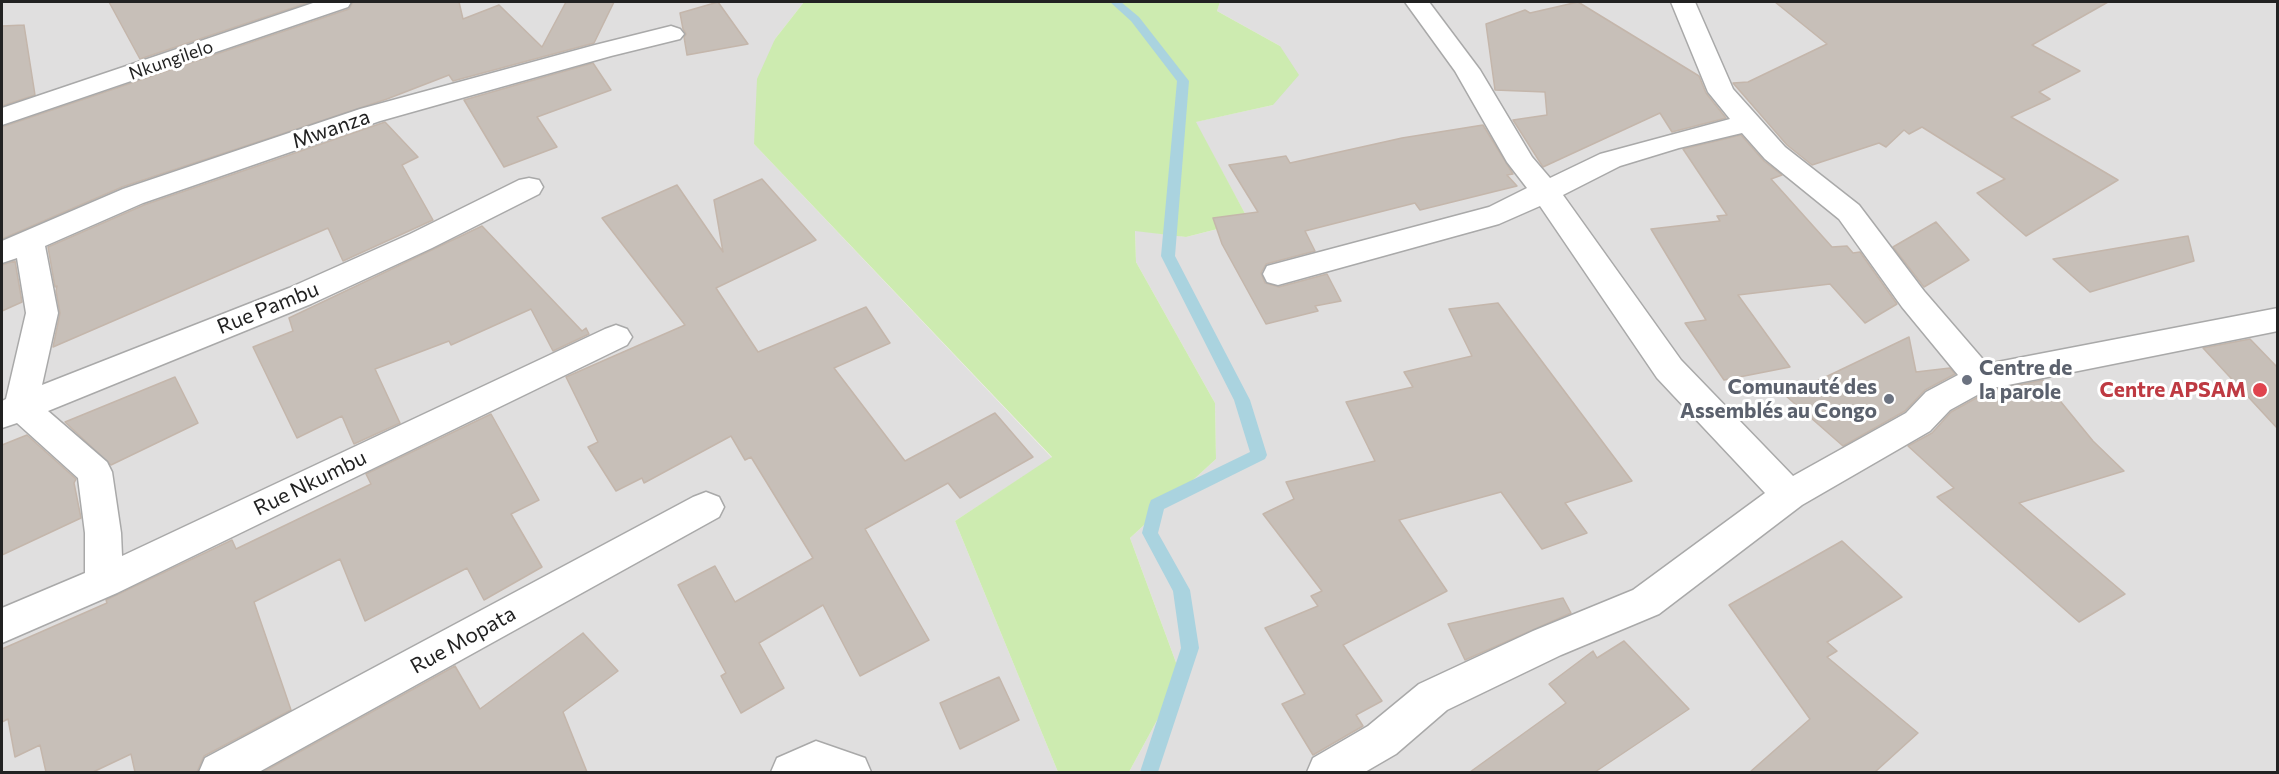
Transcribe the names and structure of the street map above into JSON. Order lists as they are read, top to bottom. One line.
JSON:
{"streets":{"street":["Nkungilelo","Mwanza","Rue Pambu","Rue Nkumbu","Rue Mopata"]},"places":["Centre de la parole","Centre APSAM","Comunauté des Assemblés au Congo"]}
